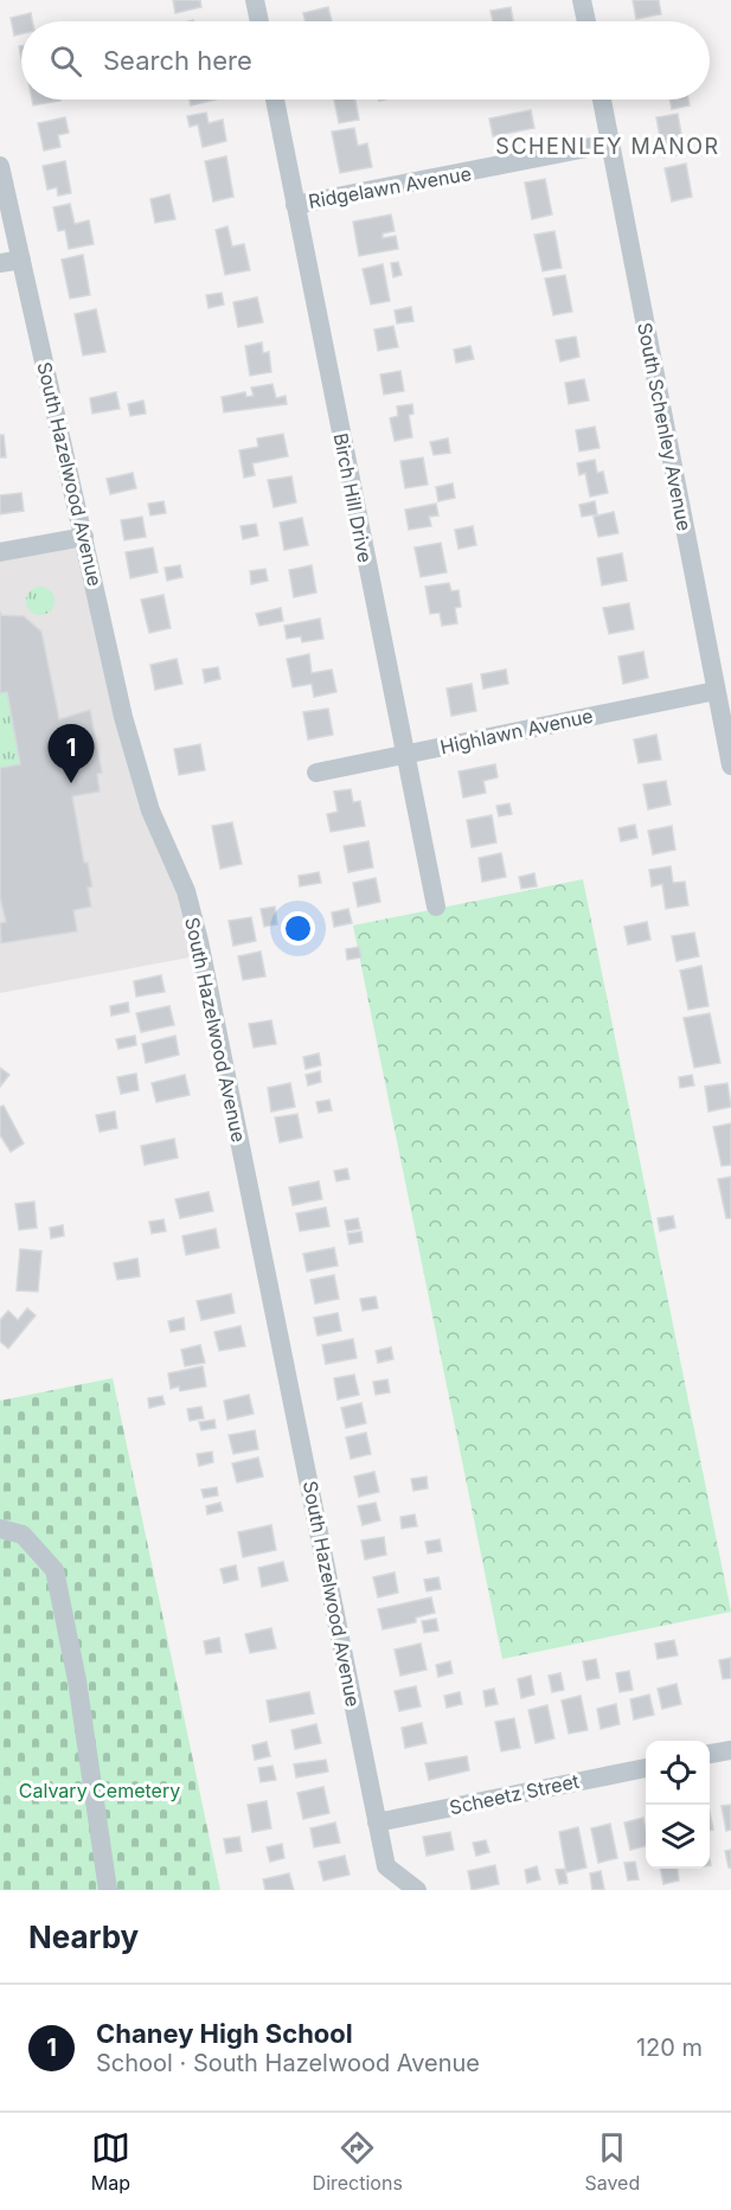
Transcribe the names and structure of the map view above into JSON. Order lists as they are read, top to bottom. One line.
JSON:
{"streets":{"street":["Ridgelawn Avenue","South Schenley Avenue","South Hazelwood Avenue","Birch Hill Drive","Highlawn Avenue","Scheetz Street"]},"crossings":[["Ridgelawn Avenue","South Schenley Avenue"],["Ridgelawn Avenue","Birch Hill Drive"],["South Schenley Avenue","Highlawn Avenue"],["South Hazelwood Avenue","Scheetz Street"],["Birch Hill Drive","Highlawn Avenue"]],"districts":["SCHENLEY MANOR"],"parks":["Calvary Cemetery"],"page":{"search":"Search here","pins":"1","heading":"Nearby","list":[{"mark":"1","name":"Chaney High School","note":"School · South Hazelwood Avenue","value":"120 m"}],"nav":["Map","Directions","Saved"]}}
